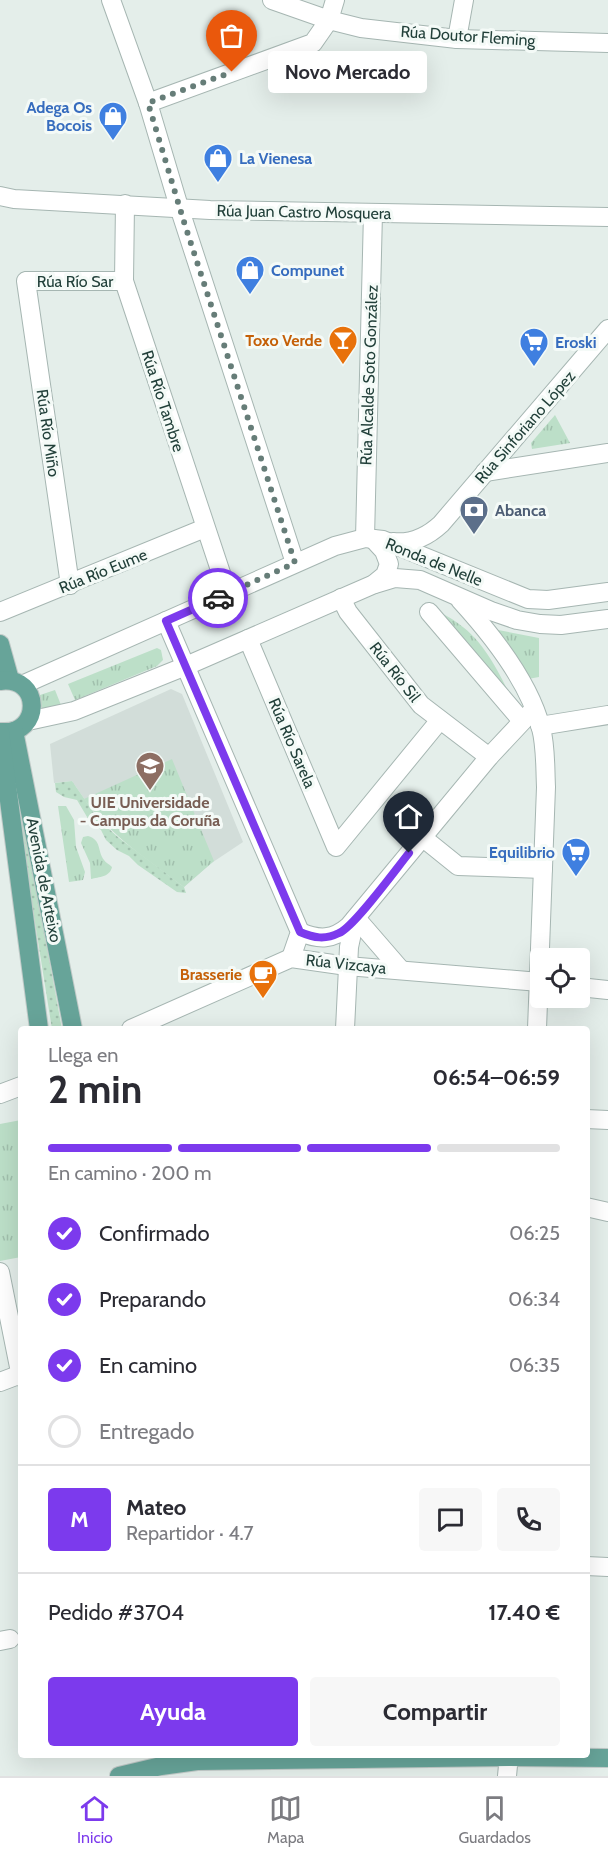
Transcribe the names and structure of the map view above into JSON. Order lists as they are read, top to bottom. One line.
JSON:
{"streets":{"main road":["Avenida de Arteixo"],"street":["Rúa Doutor Fleming","Rúa Juan Castro Mosquera","Rúa Río Sar","Rúa Alcalde Soto González","Rúa Río Tambre","Rúa Sinforiano López","Rúa Río Miño","Ronda de Nelle","Rúa Río Eume","Rúa Río Sil","Rúa Río Sarela","Rúa Vizcaya"]},"crossings":[["Rúa Juan Castro Mosquera","Rúa Alcalde Soto González"],["Rúa Juan Castro Mosquera","Rúa Río Tambre"],["Rúa Río Sar","Rúa Río Tambre"],["Rúa Río Sar","Rúa Río Miño"],["Rúa Alcalde Soto González","Ronda de Nelle"],["Rúa Río Tambre","Ronda de Nelle"],["Rúa Río Tambre","Rúa Río Eume"],["Rúa Sinforiano López","Ronda de Nelle"],["Rúa Río Miño","Rúa Río Eume"],["Ronda de Nelle","Rúa Río Sil"],["Ronda de Nelle","Rúa Río Sarela"],["Ronda de Nelle","Avenida de Arteixo"],["Rúa Río Sil","Rúa Río Sarela"]],"places":{"other":["Novo Mercado"],"shop":["Adega Os Bocois","La Vienesa","Compunet"],"bar":["Toxo Verde"],"supermarket":["Eroski","Equilibrio"],"bank":["Abanca"],"school or university":["UIE Universidade - Campus da Coruña"],"cafe":["Brasserie"]},"page":{"bubble":"Novo Mercado","heading":["2 min","Llega en","06:54–06:59"],"panel":["Mateo","Repartidor · 4.7","Pedido #3704","17.40 €"],"bar":"En camino · 200 m","list":[["Confirmado","06:25"],["Preparando","06:34"],["En camino","06:35"],"Entregado"],"round":"M","buttons":["Ayuda","Compartir"],"tabs":["Inicio","Mapa","Guardados"]}}
